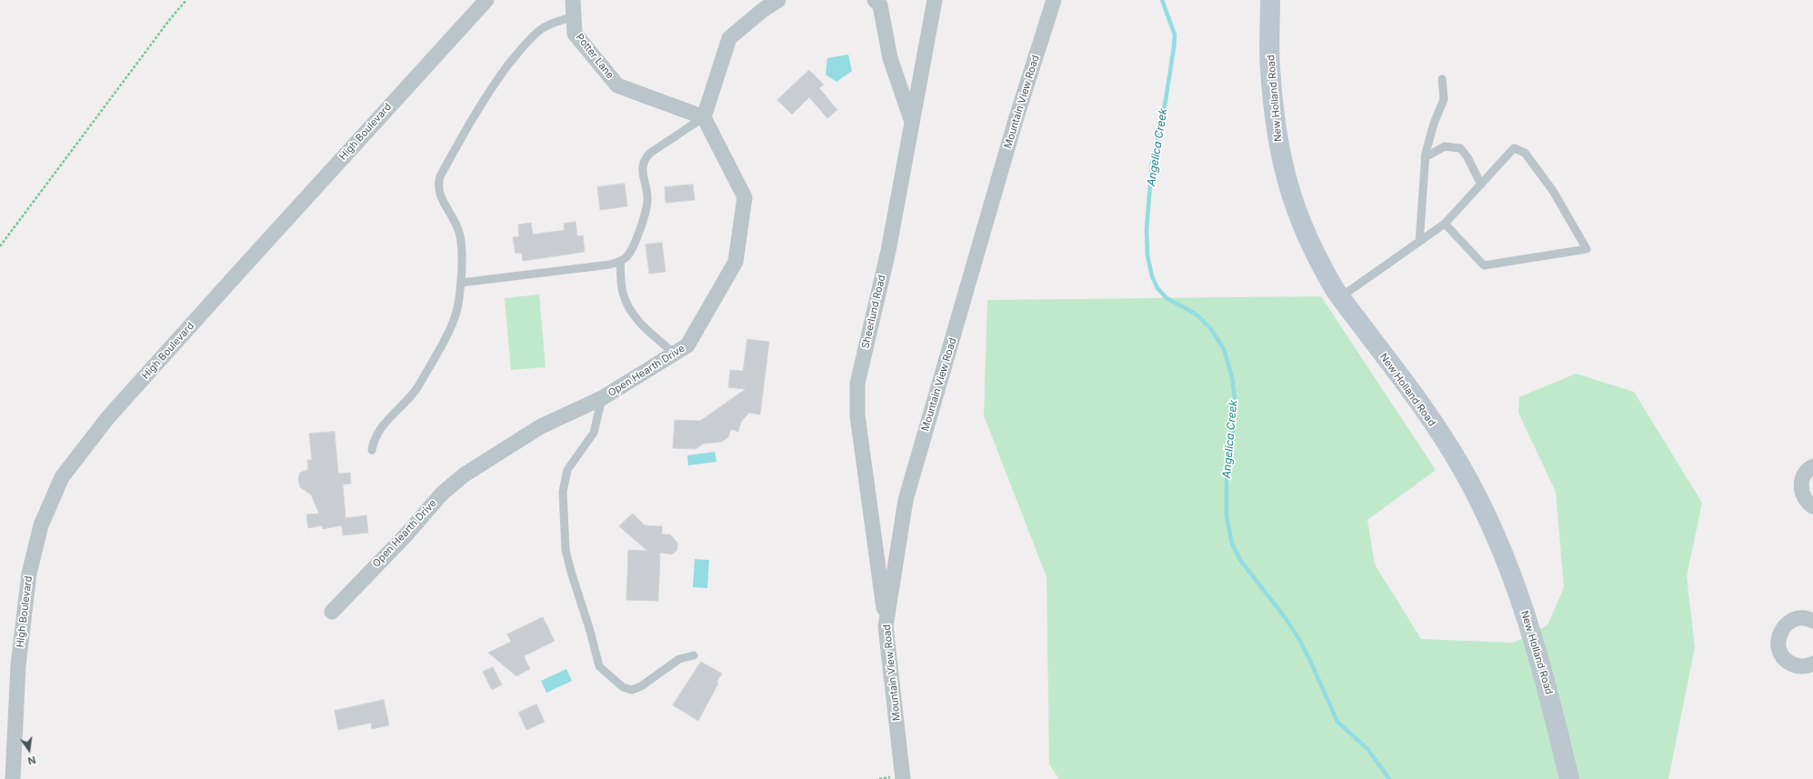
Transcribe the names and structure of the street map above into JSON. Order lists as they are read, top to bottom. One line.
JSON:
{"streets":{"main road":["New Holland Road"],"street":["Potter Lane","Mountain View Road","High Boulevard","Sheerlund Road","Open Hearth Drive"]},"crossings":[["Potter Lane","Open Hearth Drive"],["Mountain View Road","Sheerlund Road"]],"water":["Angelica Creek"],"north":"bottom"}
